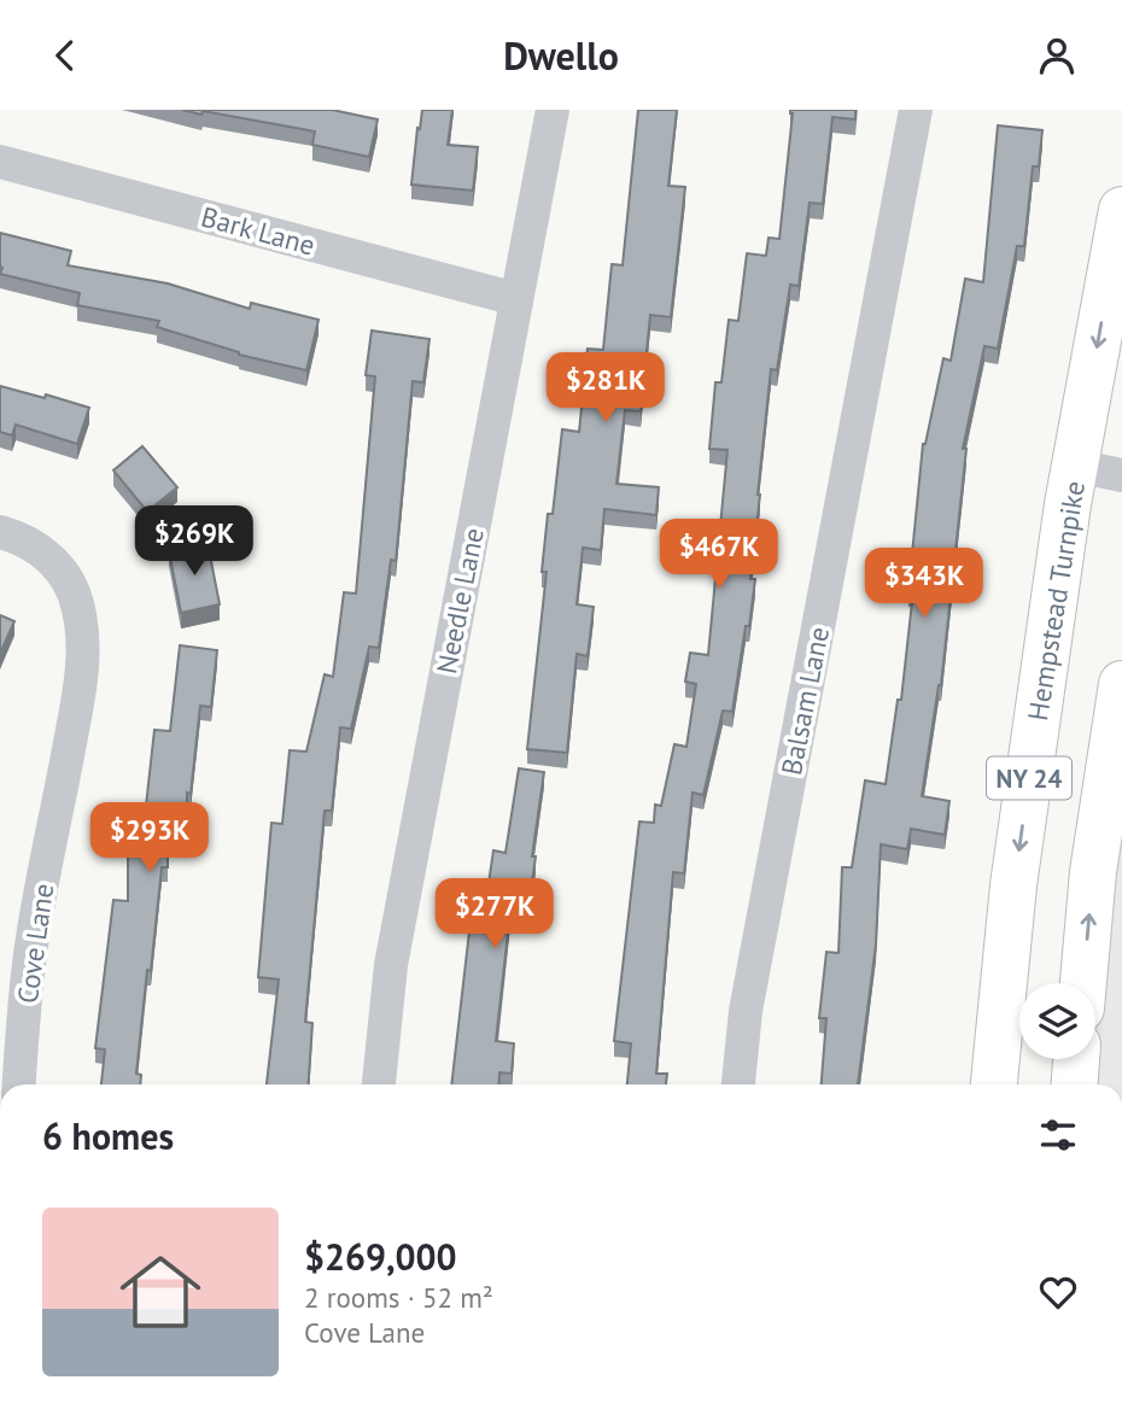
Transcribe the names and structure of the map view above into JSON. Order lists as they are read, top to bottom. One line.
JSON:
{"streets":{"main road":["Hempstead Turnpike","NY 24"],"street":["Bark Lane","Needle Lane","Balsam Lane","Cove Lane"]},"crossings":[["Bark Lane","Needle Lane"]],"page":{"header":"Dwello","price":["$281K","$269K","$467K","$343K","$293K","$277K"],"heading":"6 homes","list":[{"name":"$269,000","note":"2 rooms · 52 m² · Cove Lane"}]}}
